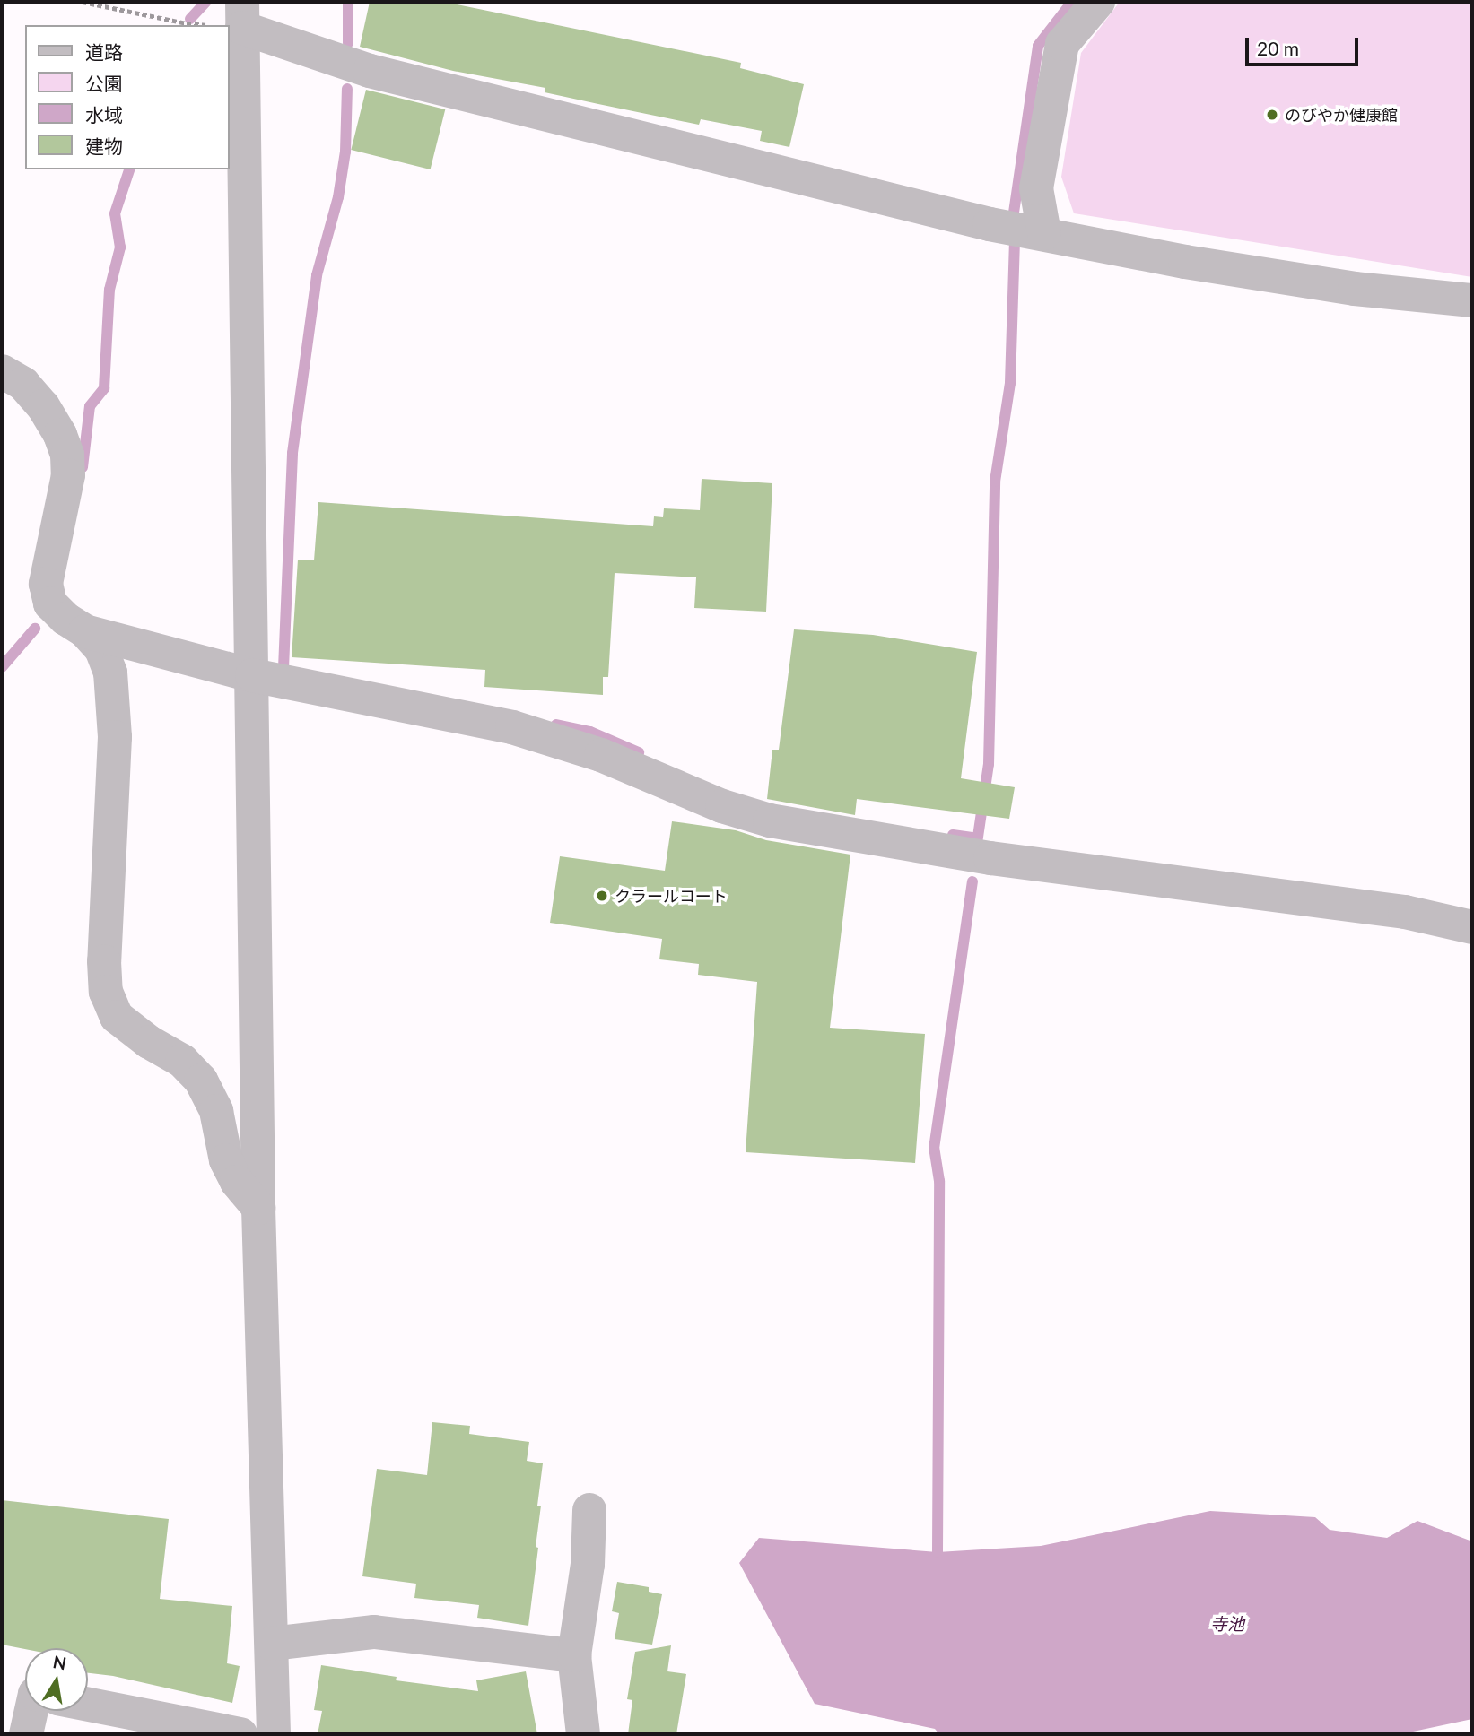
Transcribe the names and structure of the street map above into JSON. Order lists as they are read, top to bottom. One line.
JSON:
{"water":["寺池"],"places":["のびやか健康館","クラールコート"],"legend":["道路","公園","水域","建物"],"scale_bar":"20 m","north":"top"}
